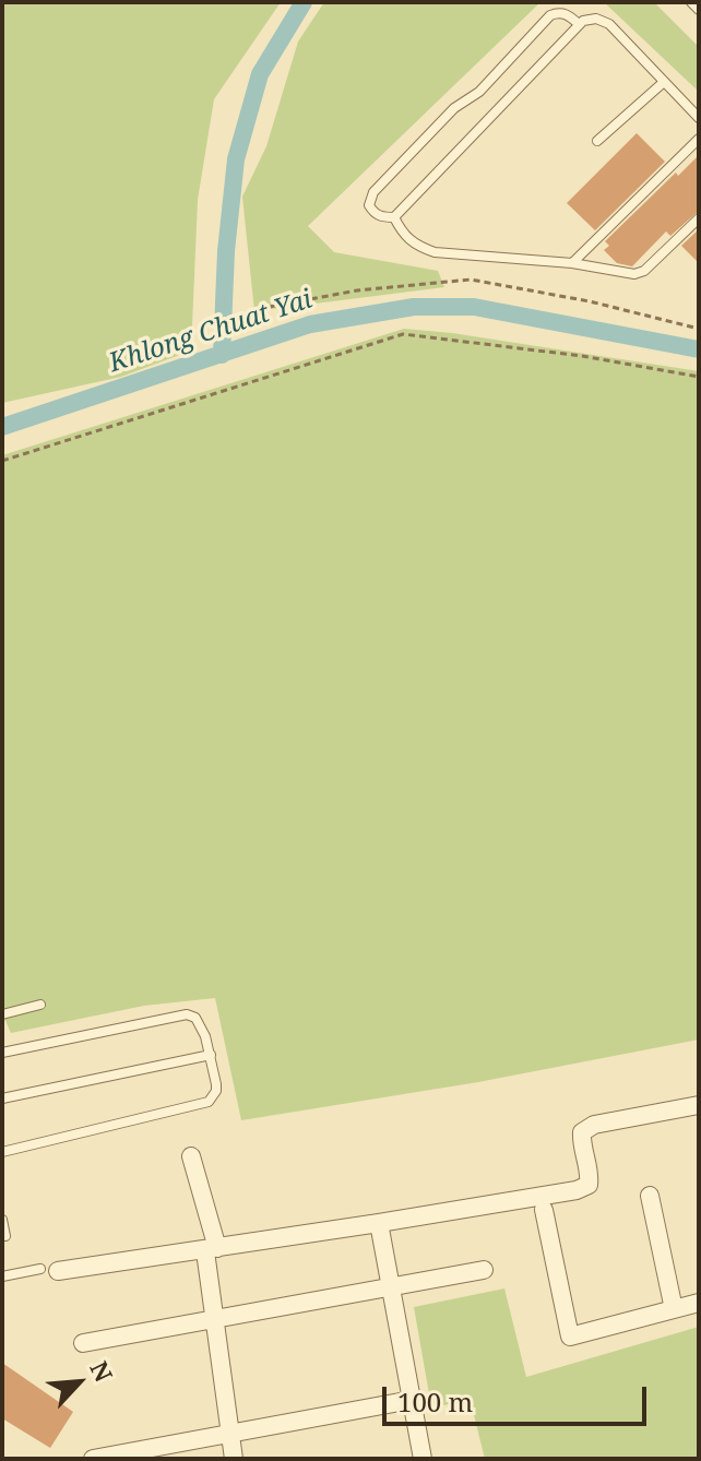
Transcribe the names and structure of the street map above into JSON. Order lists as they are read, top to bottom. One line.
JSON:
{"water":["Khlong Chuat Yai"],"scale_bar":"100 m","north":"top right"}
